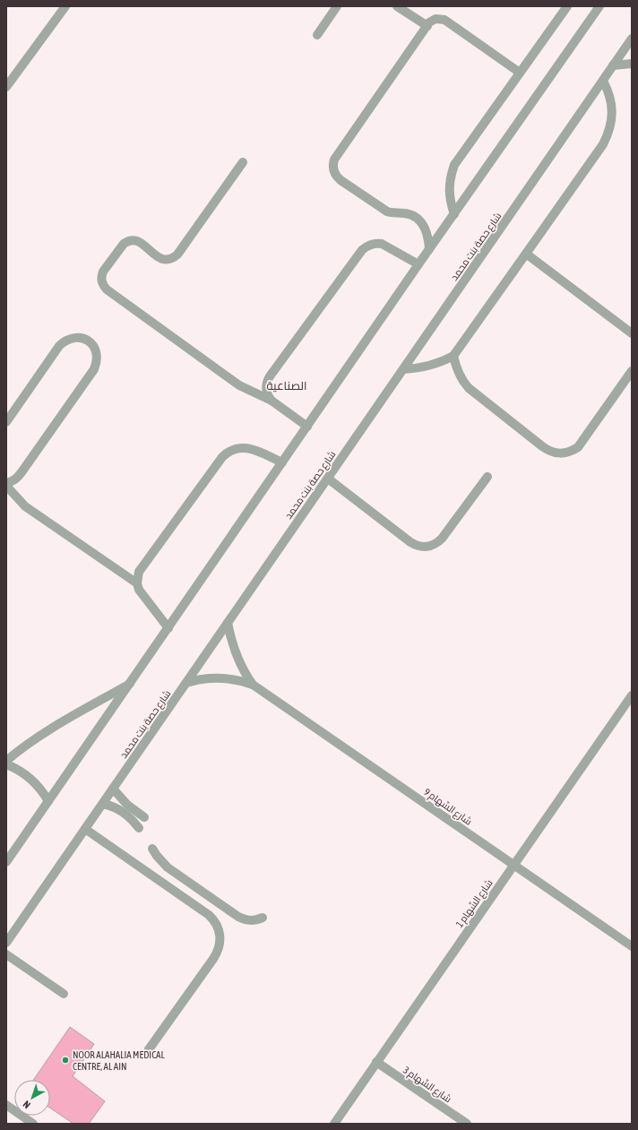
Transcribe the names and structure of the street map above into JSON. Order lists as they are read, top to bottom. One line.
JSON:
{"streets":{"street":["شارع حصة بنت محمد","شارع السِّهام 9","شارع السِّهام 1","شارع السِّهام 3"]},"crossings":[["شارع حصة بنت محمد","شارع السِّهام 9"],["شارع السِّهام 9","شارع السِّهام 1"],["شارع السِّهام 1","شارع السِّهام 3"]],"districts":["الصناعية"],"places":["NOOR ALAHALIA MEDICAL CENTRE, AL AIN"],"north":"bottom left"}
